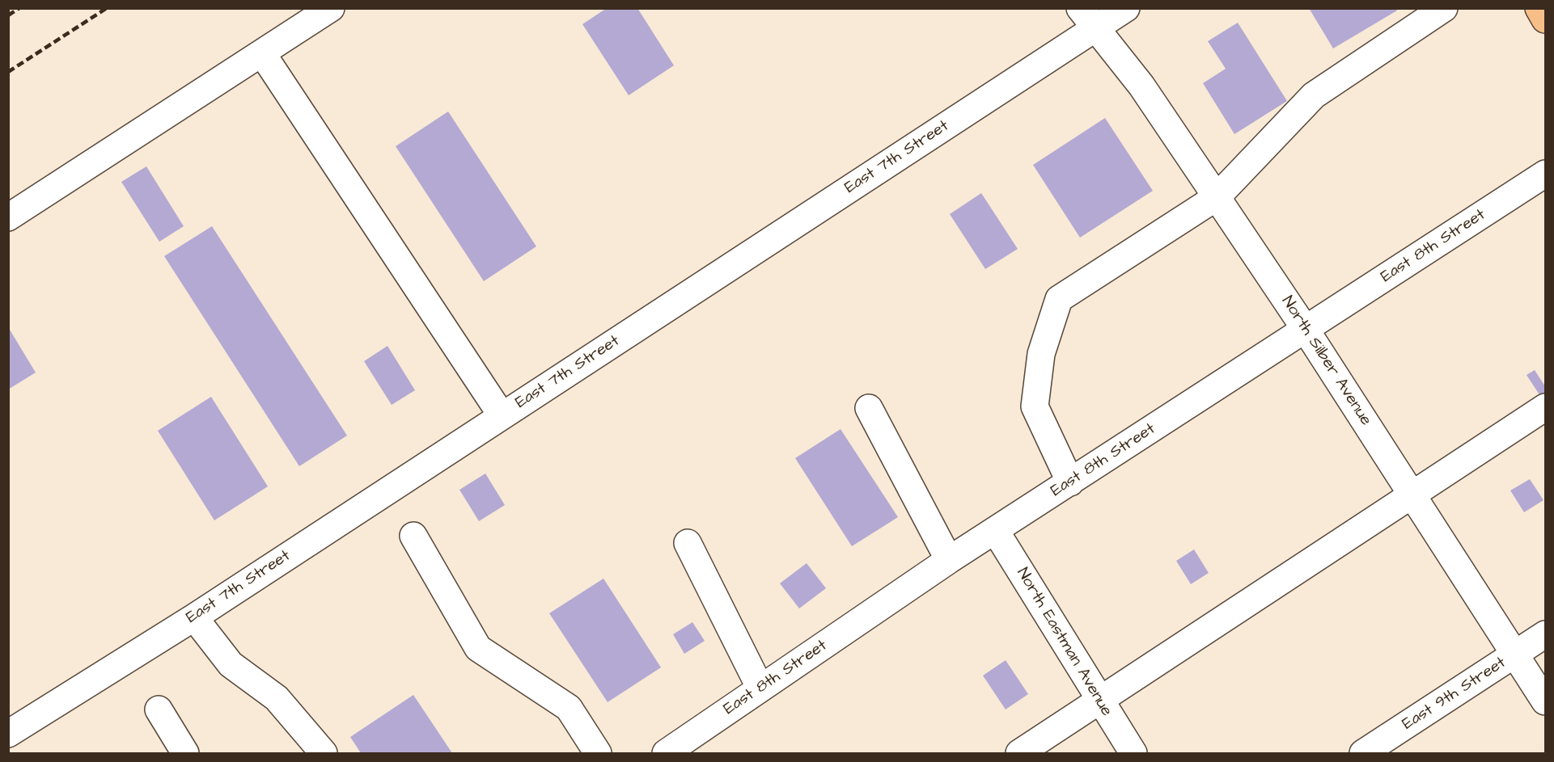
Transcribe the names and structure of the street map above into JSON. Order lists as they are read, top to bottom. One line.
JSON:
{"streets":{"street":["East 7th Street","East 8th Street","North Silber Avenue","North Eastman Avenue","East 9th Street"]},"crossings":[["East 7th Street","North Silber Avenue"],["East 8th Street","North Silber Avenue"],["East 8th Street","North Eastman Avenue"],["North Silber Avenue","East 9th Street"]]}
